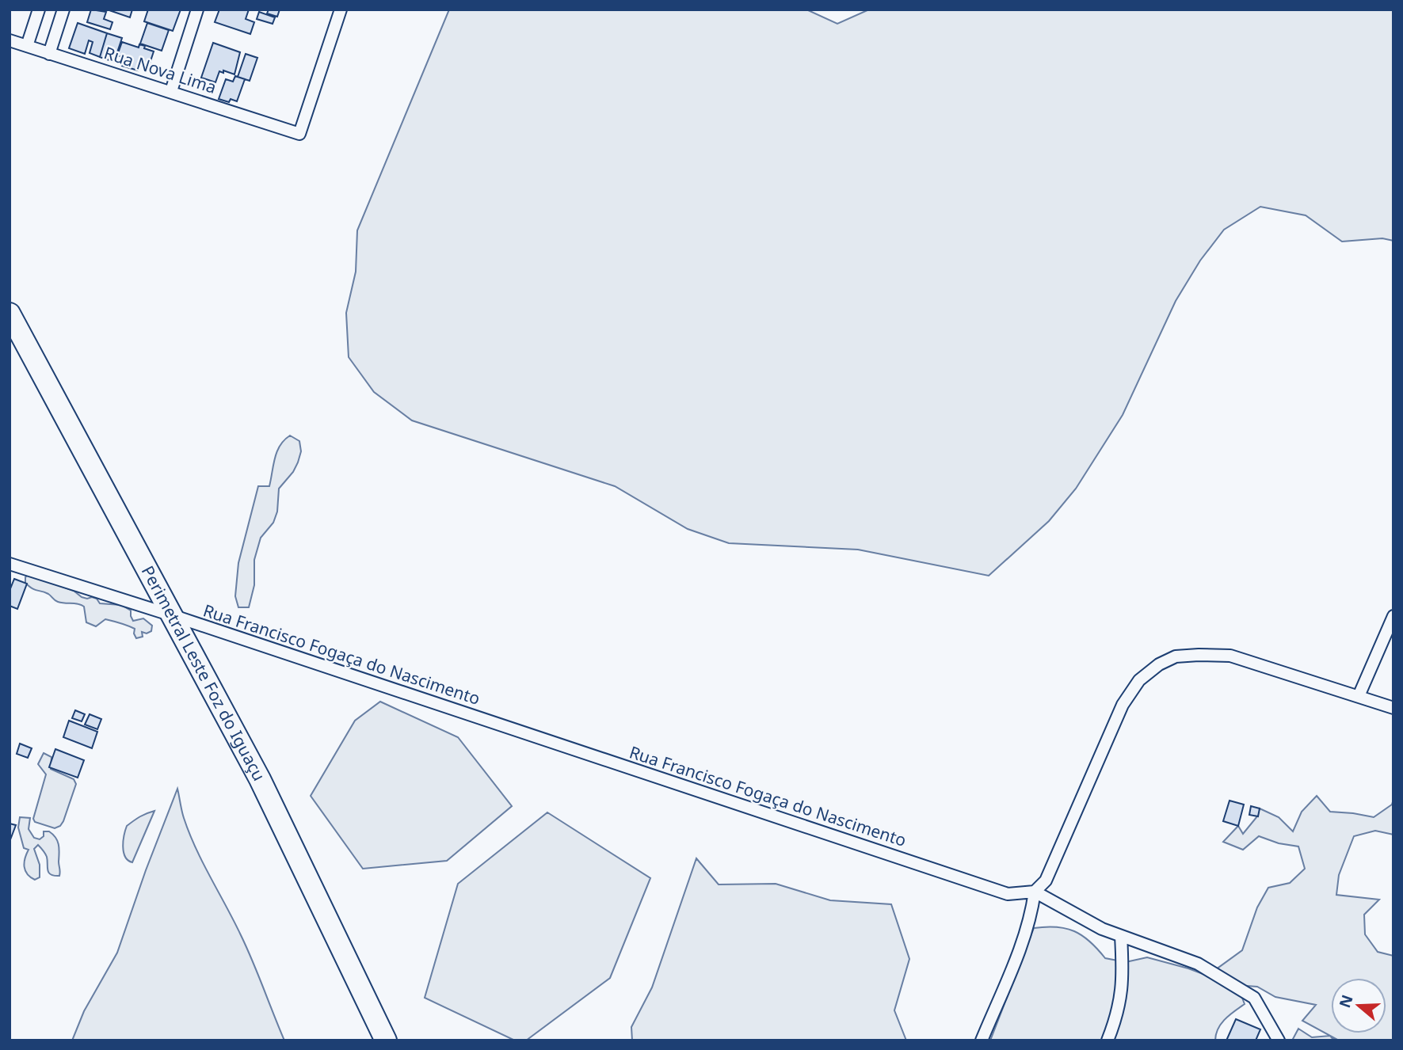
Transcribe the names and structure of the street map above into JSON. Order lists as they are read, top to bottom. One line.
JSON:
{"streets":{"highway":["Perimetral Leste Foz do Iguaçu"],"street":["Rua Nova Lima","Rua Francisco Fogaça do Nascimento"]},"crossings":[["Rua Francisco Fogaça do Nascimento","Perimetral Leste Foz do Iguaçu"]],"north":"left"}
